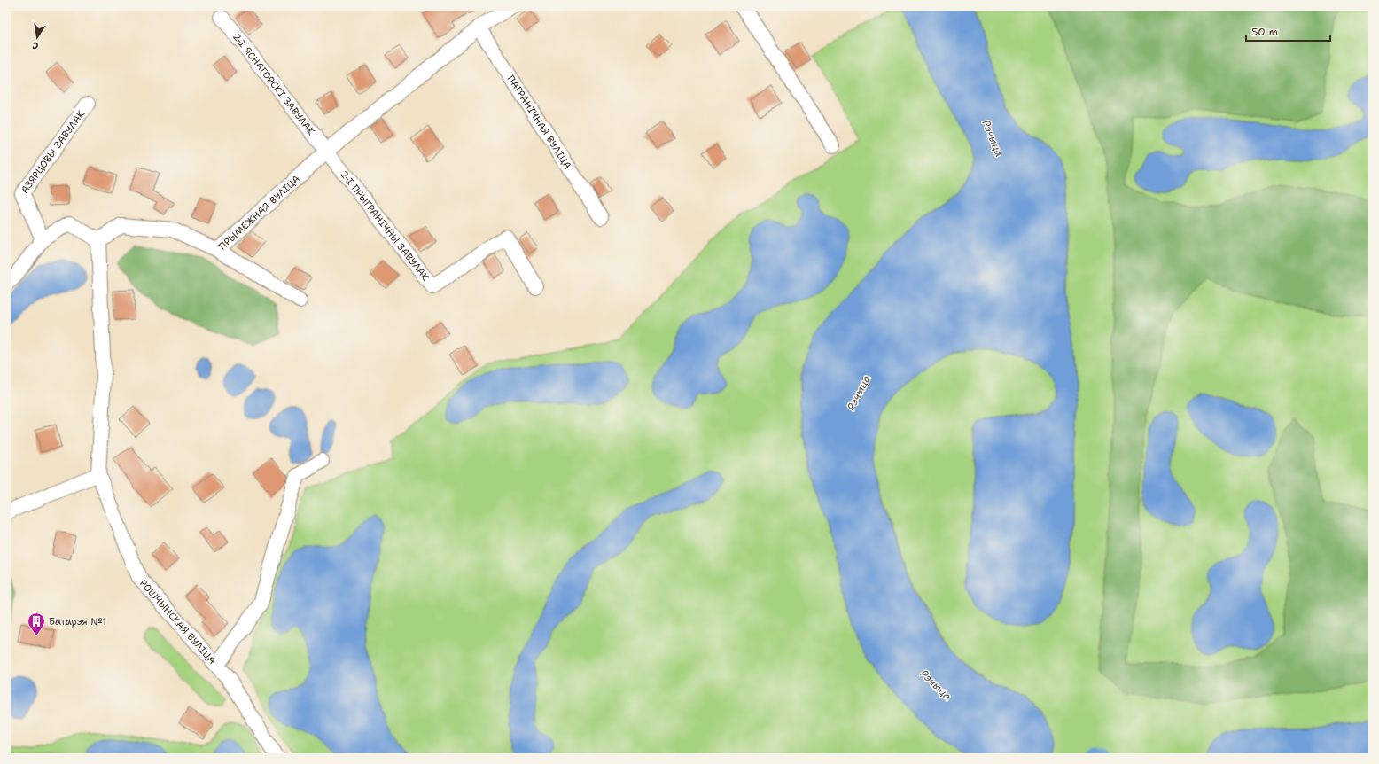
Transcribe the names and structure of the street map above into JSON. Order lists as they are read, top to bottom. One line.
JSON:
{"streets":{"street":["2-І ЯСНАГОРСКІ ЗАВУЛАК","ПАГРАНІЧНАЯ ВУЛІЦА","АЗЯРЦОВЫ ЗАВУЛАК","ПРЫМЕЖНАЯ ВУЛІЦА","2-І ПРЫГРАНІЧНЫ ЗАВУЛАК","РОШЧЫНСКАЯ ВУЛІЦА"]},"crossings":[["2-І ЯСНАГОРСКІ ЗАВУЛАК","ПРЫМЕЖНАЯ ВУЛІЦА"],["2-І ЯСНАГОРСКІ ЗАВУЛАК","2-І ПРЫГРАНІЧНЫ ЗАВУЛАК"],["ПАГРАНІЧНАЯ ВУЛІЦА","ПРЫМЕЖНАЯ ВУЛІЦА"],["ПРЫМЕЖНАЯ ВУЛІЦА","2-І ПРЫГРАНІЧНЫ ЗАВУЛАК"]],"water":["Рэчыца"],"places":{"building":["Батарэя №1"]},"scale_bar":"50 m","north":"bottom"}
